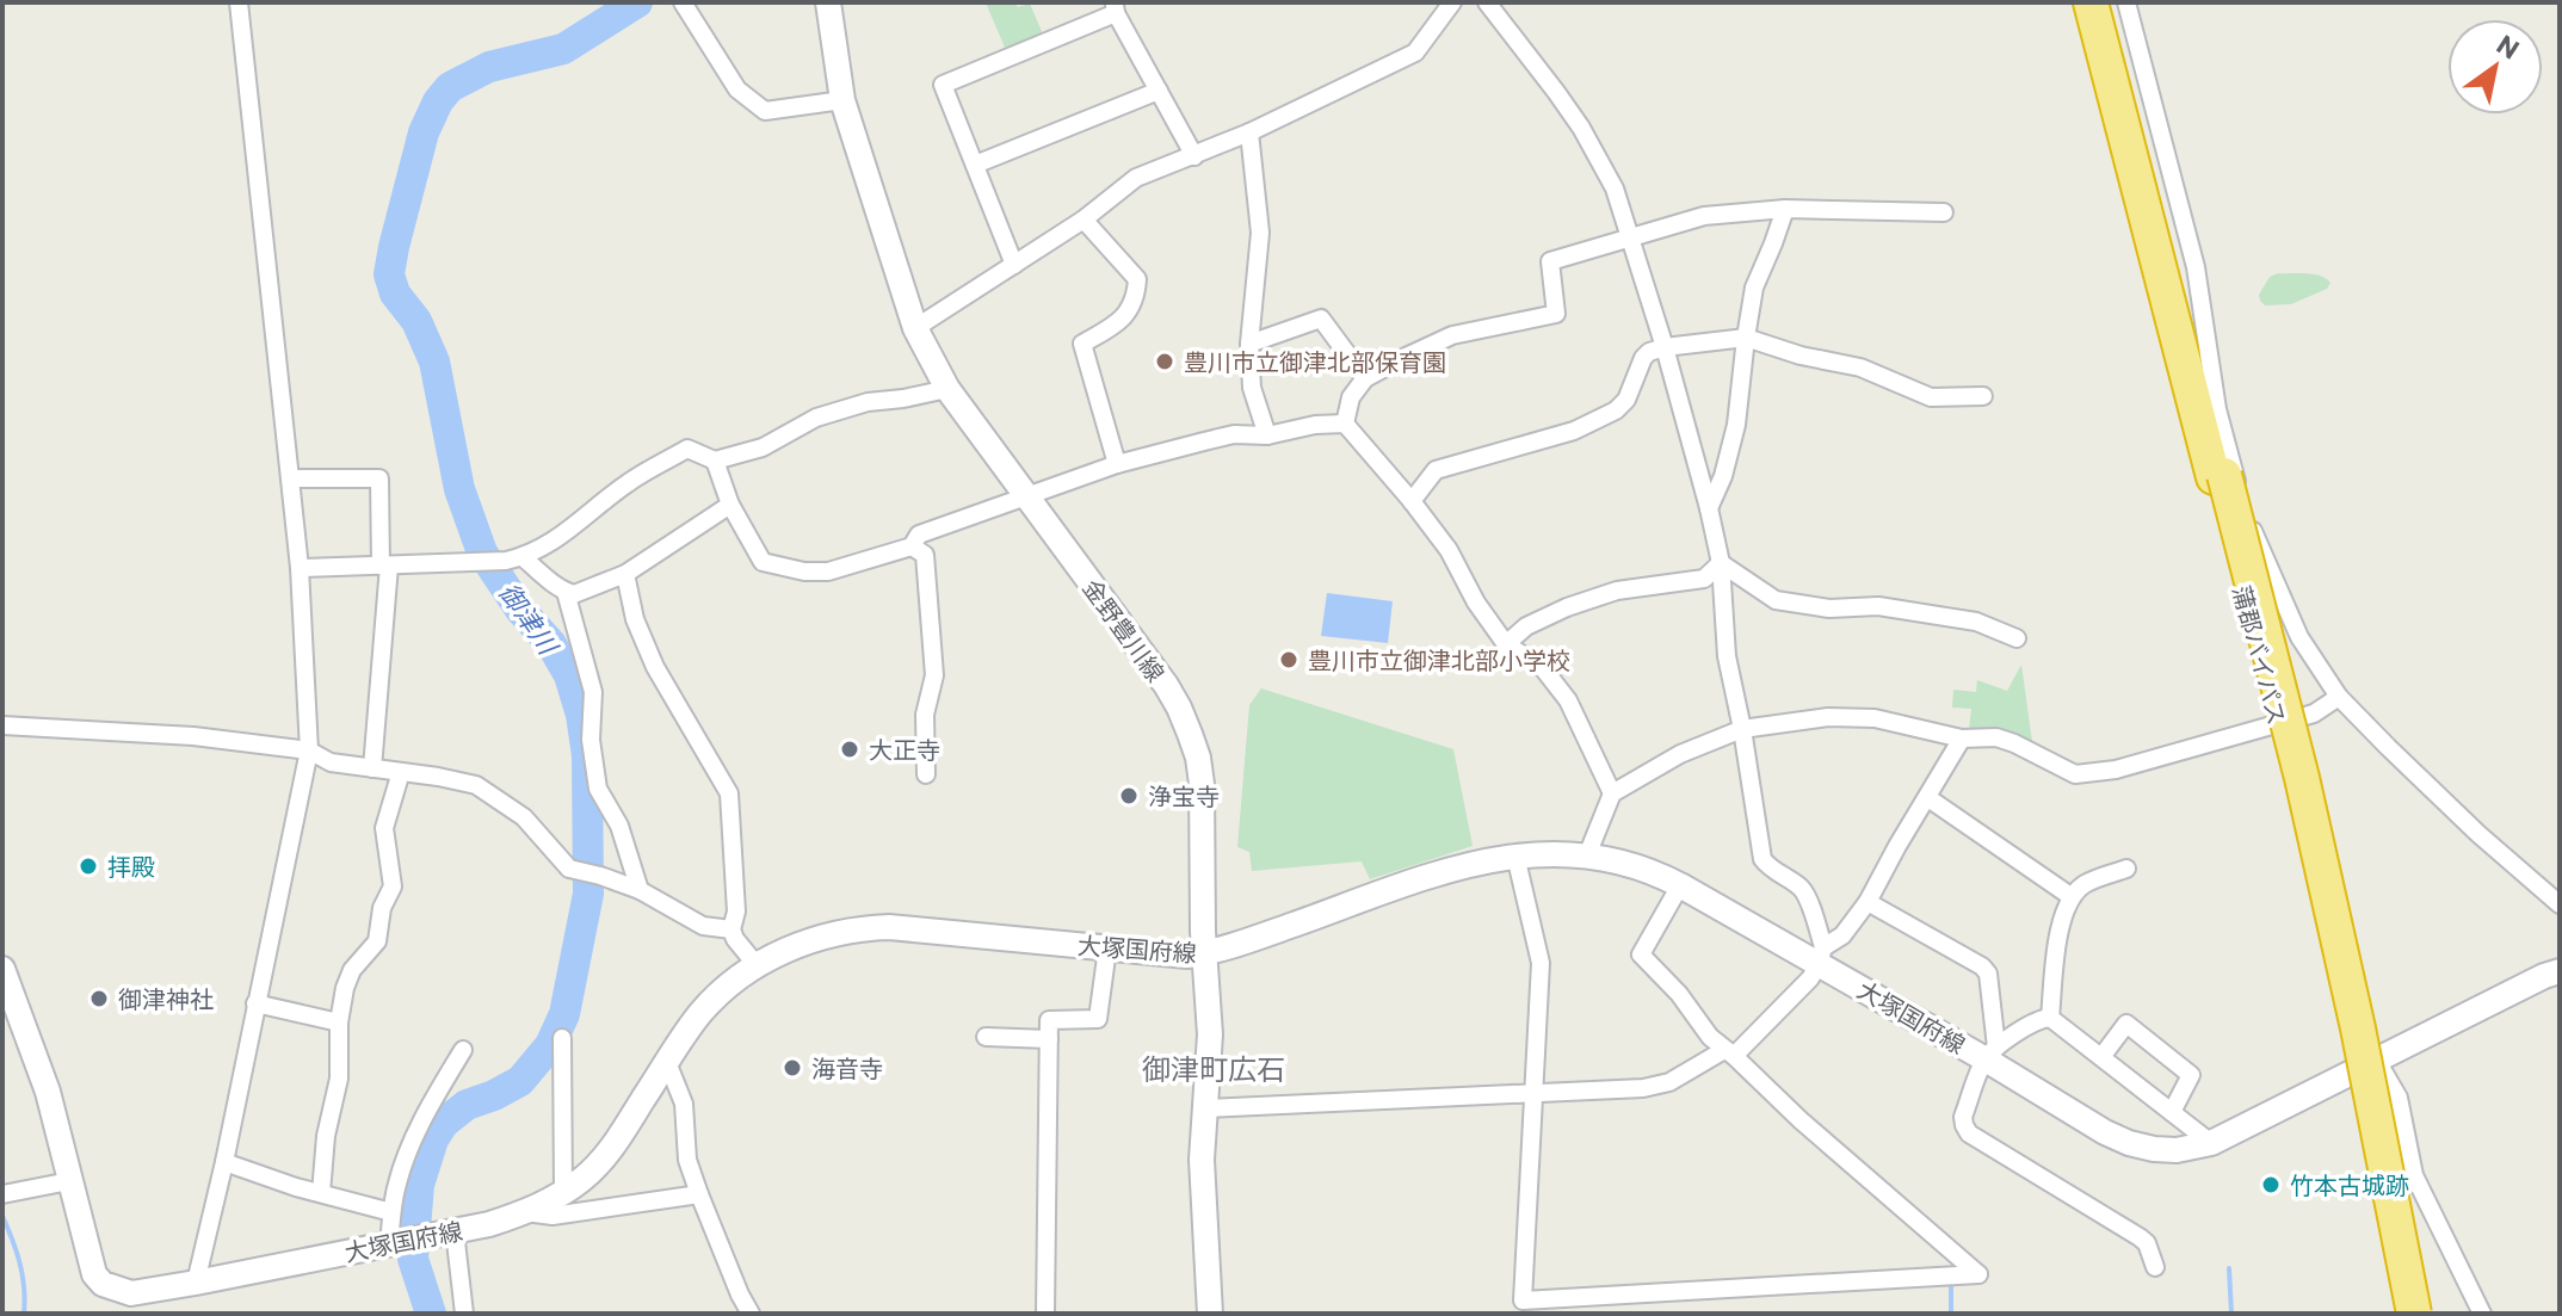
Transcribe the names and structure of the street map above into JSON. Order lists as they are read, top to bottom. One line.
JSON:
{"streets":{"highway":["蒲郡バイパス"],"main road":["金野豊川線","大塚国府線"]},"crossings":[["金野豊川線","大塚国府線"]],"districts":["御津町広石"],"water":["御津川"],"places":["豊川市立御津北部保育園","豊川市立御津北部小学校","大正寺","浄宝寺","拝殿","御津神社","海音寺","竹本古城跡"],"north":"top right"}
